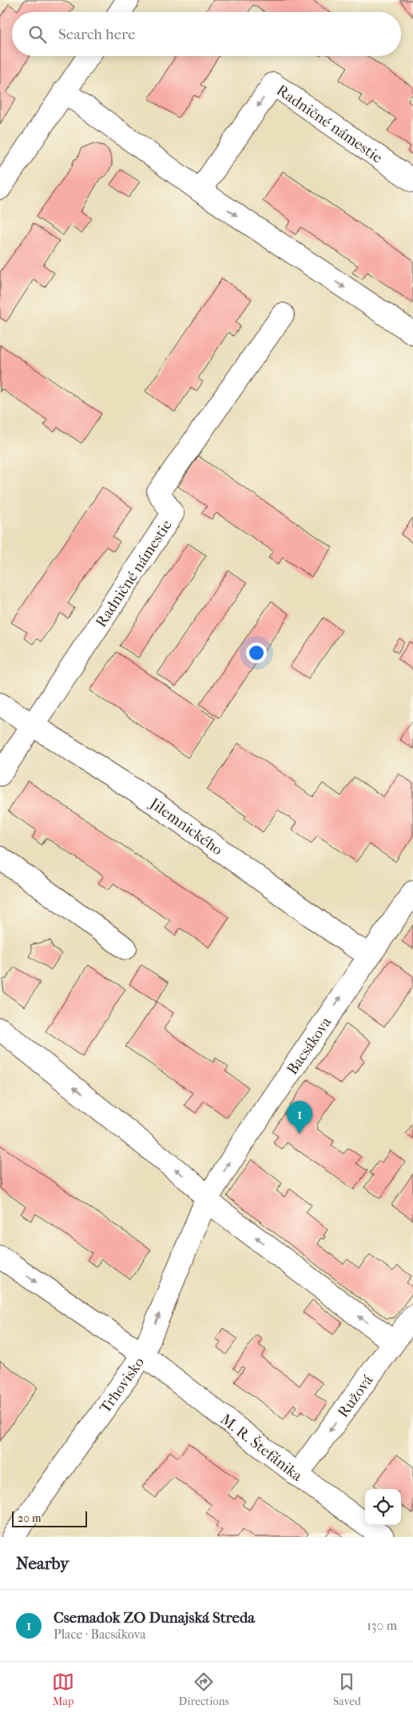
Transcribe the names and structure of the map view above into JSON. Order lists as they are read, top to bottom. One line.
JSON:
{"streets":{"street":["Radničné námestie","Jilemnického","Bacsákova","Trhovisko","Ružová","M. R. Štefánika"]},"crossings":[["Radničné námestie","Jilemnického"],["Jilemnického","Bacsákova"],["Bacsákova","Trhovisko"],["Bacsákova","M. R. Štefánika"],["Trhovisko","M. R. Štefánika"],["Ružová","M. R. Štefánika"]],"one_way":["Bacsákova","Ružová"],"scale_bar":"20 m","page":{"search":"Search here","pins":"1","scale":"20 m","heading":"Nearby","list":[{"mark":"1","name":"Csemadok ZO Dunajská Streda","note":"Place · Bacsákova","value":"130 m"}],"nav":["Map","Directions","Saved"]}}
